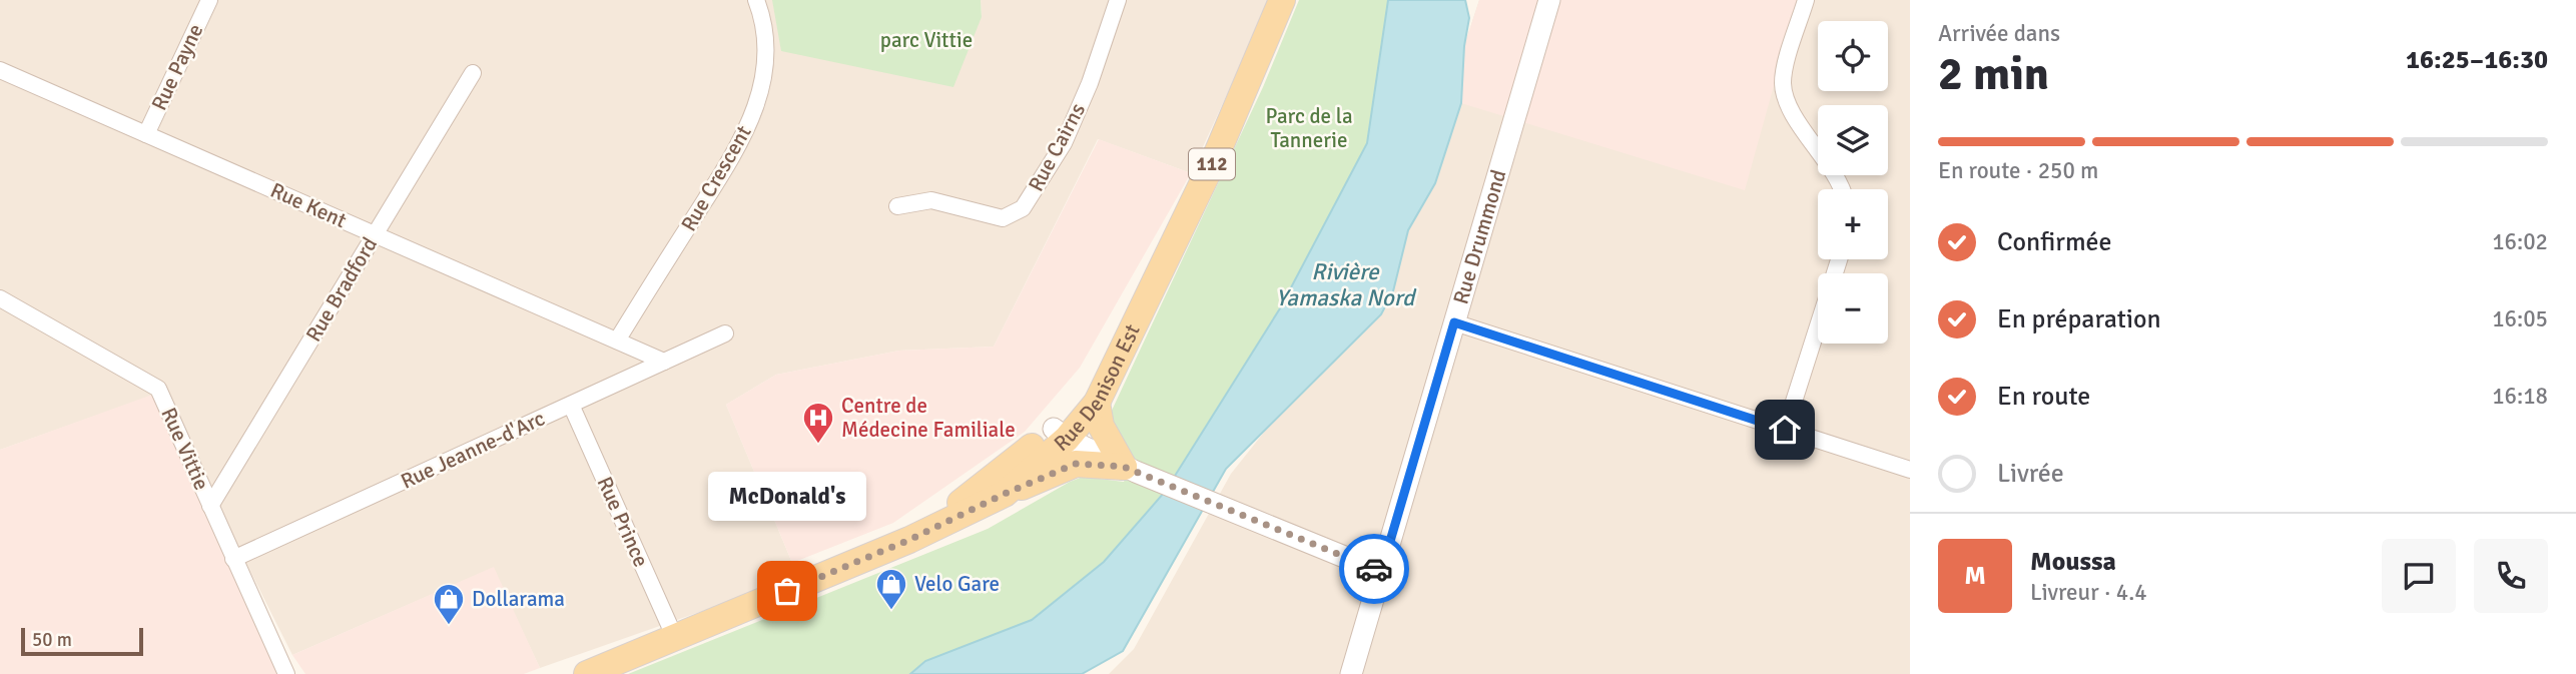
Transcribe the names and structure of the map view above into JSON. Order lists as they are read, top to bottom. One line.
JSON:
{"streets":{"main road":["112","Rue Denison Est"],"street":["Rue Payne","Rue Cairns","Rue Crescent","Rue Kent","Rue Drummond","Rue Bradford","Rue Vittie","Rue Jeanne-d'Arc","Rue Prince"]},"crossings":[["Rue Payne","Rue Kent"],["Rue Crescent","Rue Kent"],["Rue Kent","Rue Bradford"],["Rue Bradford","Rue Vittie"],["Rue Denison Est","Rue Prince"],["Rue Vittie","Rue Jeanne-d'Arc"],["Rue Jeanne-d'Arc","Rue Prince"]],"water":["Rivière Yamaska Nord"],"parks":["parc Vittie","Parc de la Tannerie"],"places":{"hospital":["Centre de Médecine Familiale"],"other":["McDonald's"],"shop":["Velo Gare","Dollarama"]},"scale_bar":"50 m","page":{"heading":["2 min","Arrivée dans","16:25–16:30"],"panel":["Moussa","Livreur · 4.4"],"map_buttons":["+","−"],"bar":"En route · 250 m","list":[["Confirmée","16:02"],["En préparation","16:05"],["En route","16:18"],"Livrée"],"bubble":"McDonald's","round":"M","scale":"50 m"}}
